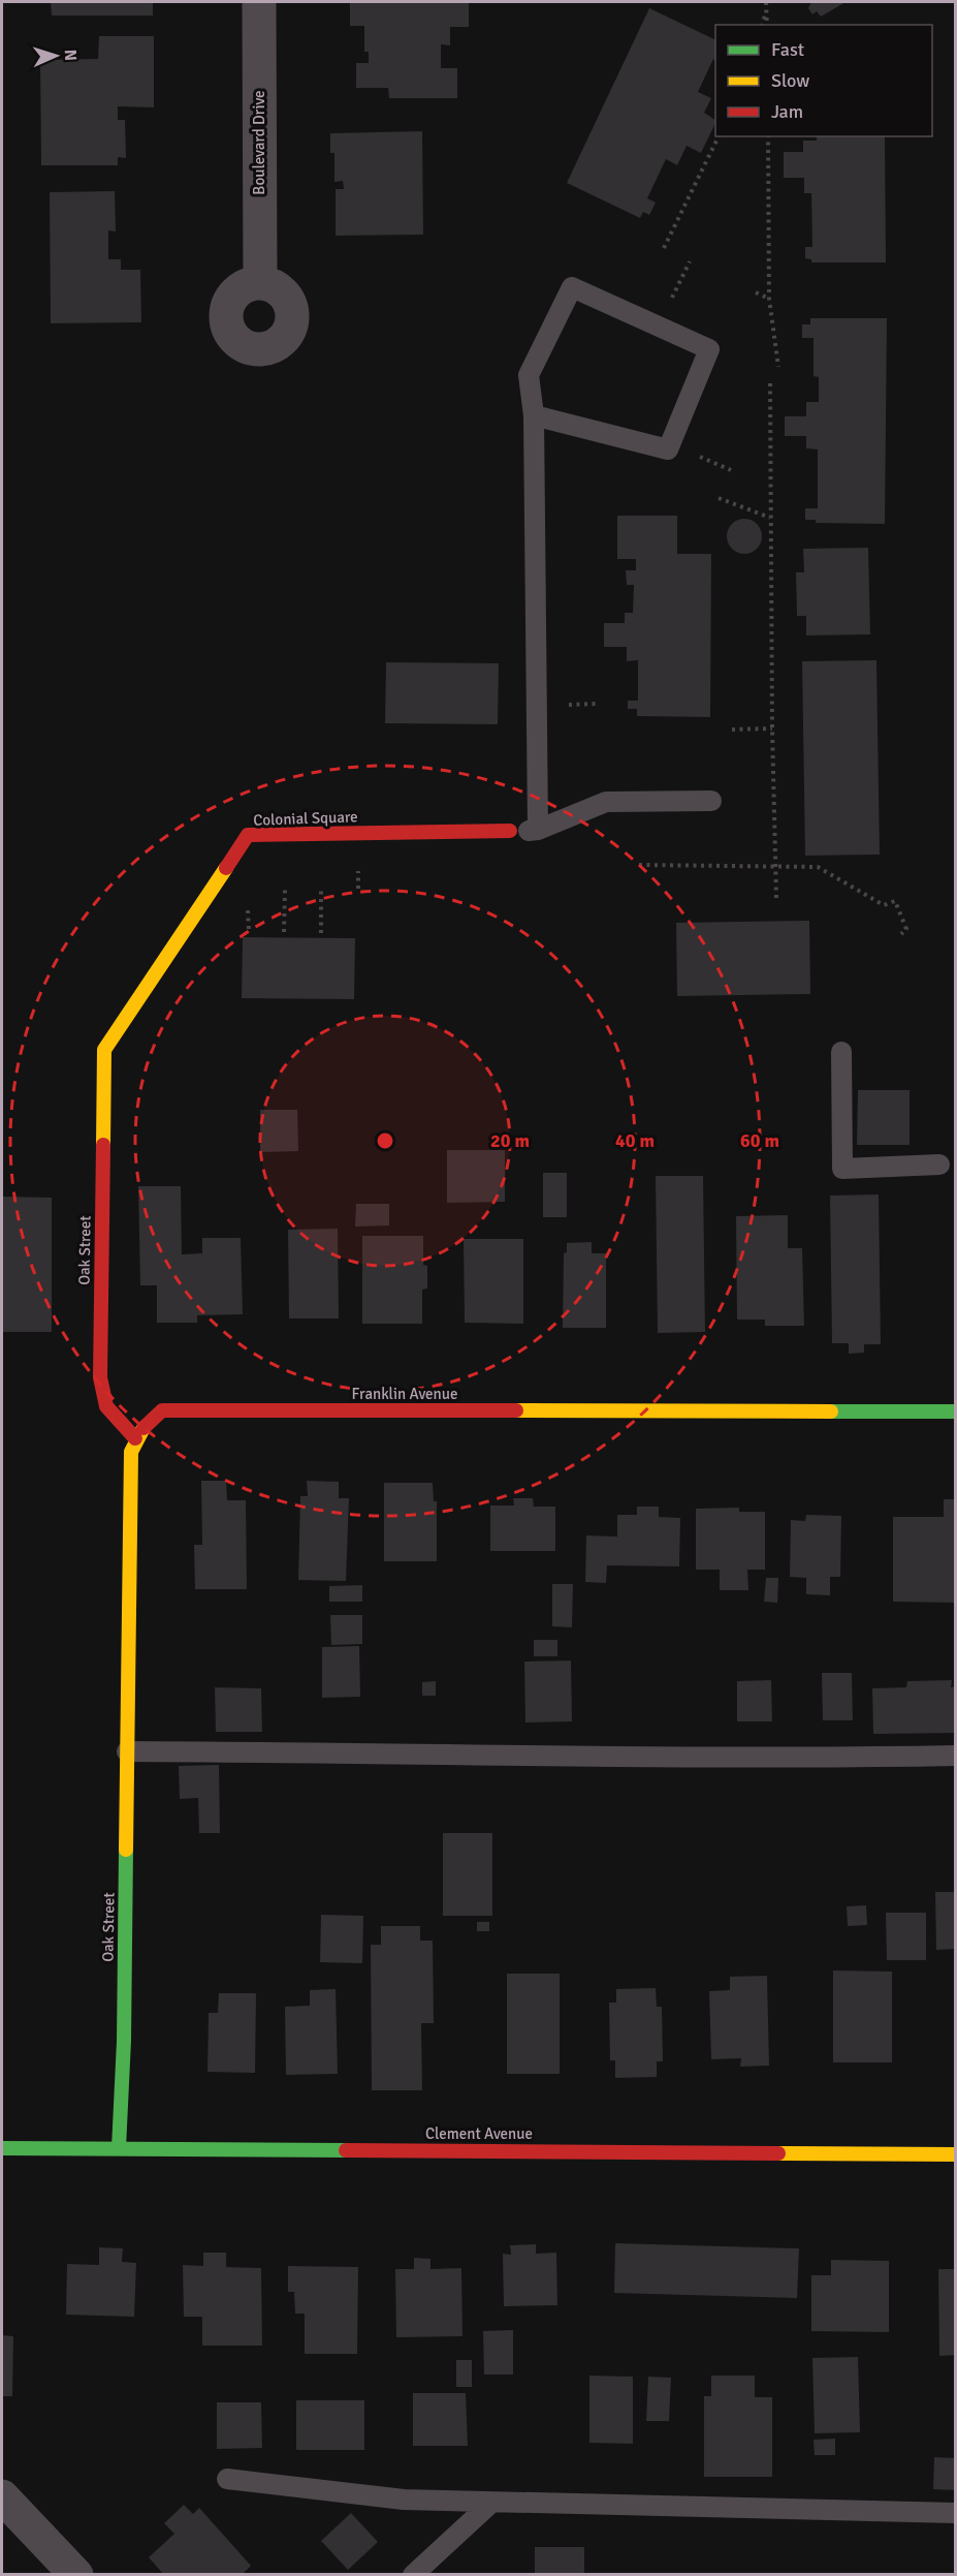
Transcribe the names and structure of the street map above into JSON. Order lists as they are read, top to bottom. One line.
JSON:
{"streets":{"street":["Boulevard Drive","Colonial Square","Oak Street","Franklin Avenue","Clement Avenue"]},"crossings":[["Colonial Square","Oak Street"],["Oak Street","Franklin Avenue"],["Oak Street","Clement Avenue"]],"legend":["Fast","Slow","Jam"],"north":"right","rings":["20 m","40 m","60 m"]}
